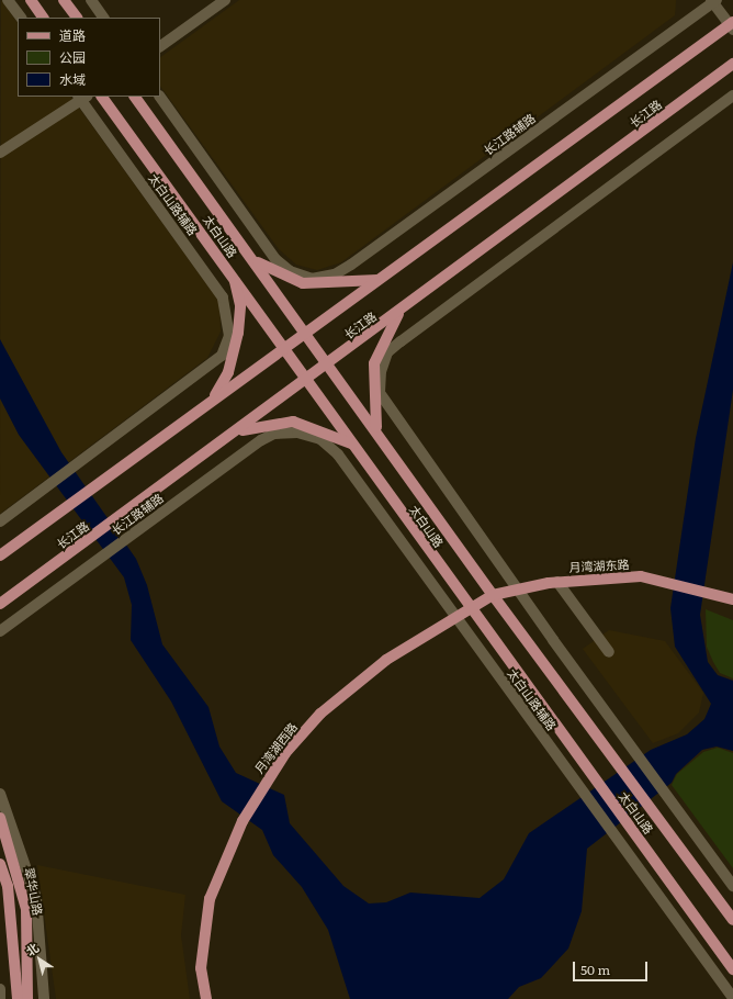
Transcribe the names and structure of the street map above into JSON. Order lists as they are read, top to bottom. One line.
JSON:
{"streets":{"main road":["长江路","太白山路","月湾湖东路","月湾湖西路","翠华山路"],"street":["长江路辅路","太白山路辅路"]},"crossings":[["长江路","太白山路"],["长江路辅路","太白山路辅路"],["太白山路辅路","月湾湖西路"],["太白山路","月湾湖东路"],["太白山路","月湾湖西路"],["月湾湖东路","月湾湖西路"]],"legend":["道路","公园","水域"],"scale_bar":"50 m","north":"top left"}
